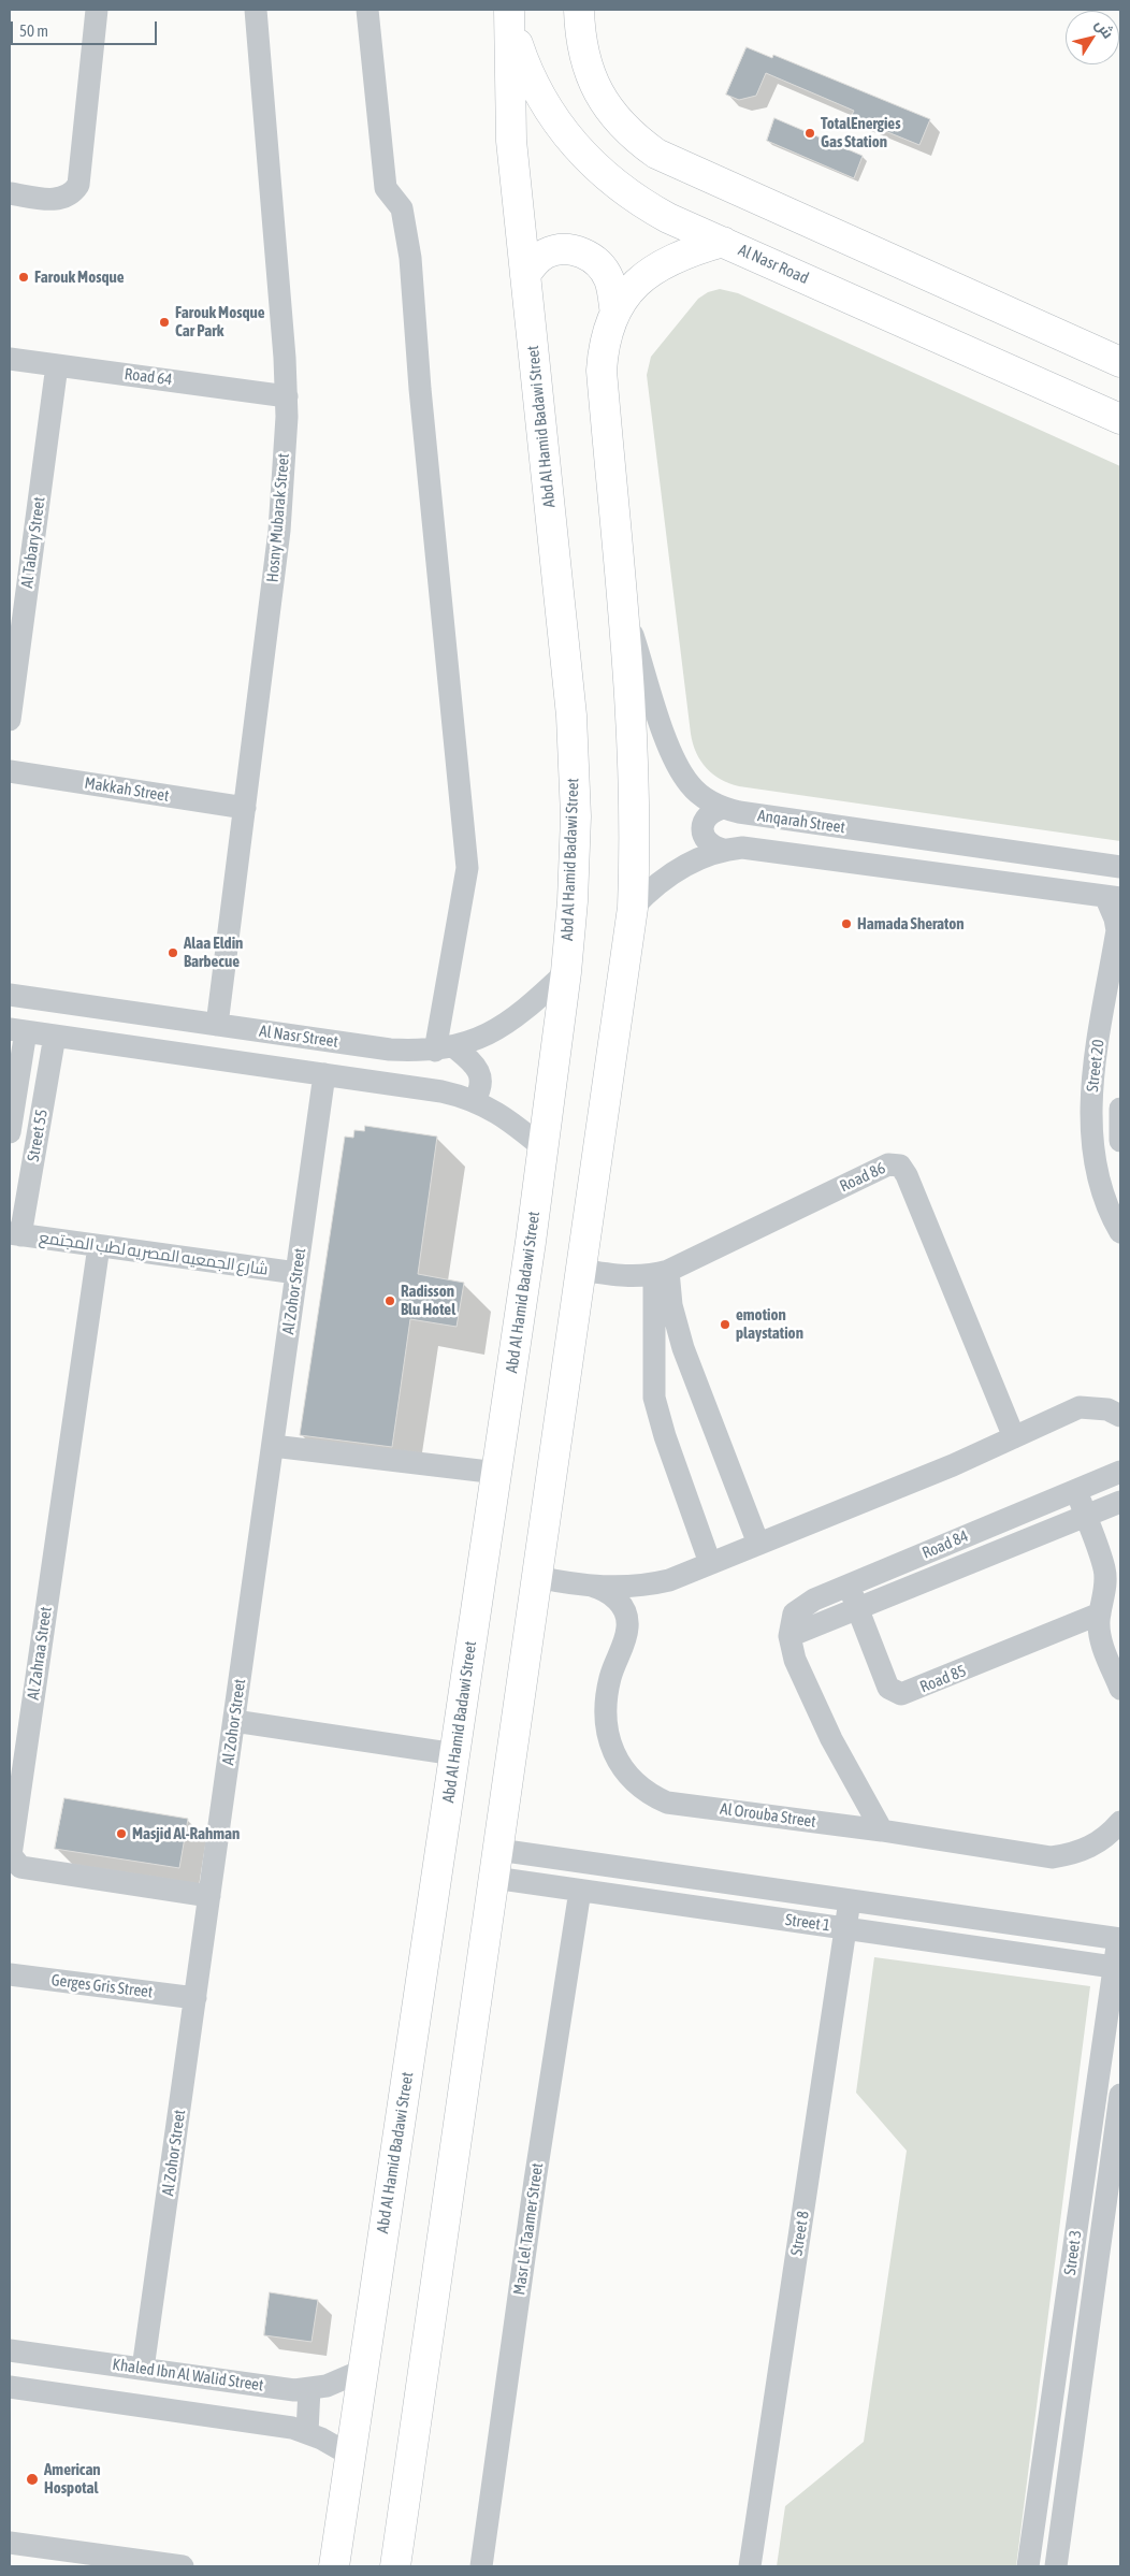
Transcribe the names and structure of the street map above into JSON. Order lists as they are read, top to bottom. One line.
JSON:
{"streets":{"main road":["Al Nasr Road","Abd Al Hamid Badawi Street"],"street":["Road 64","Hosny Mubarak Street","Al Tabary Street","Makkah Street","Anqarah Street","Al Nasr Street","Street 20","Street 55","Road 86","شارع الجمعيه المصريه لطب المجتمع","Al Zohor Street","Road 84","Al Zahraa Street","Road 85","Al Orouba Street","Street 1","Gerges Gris Street","Masr Lel Taamer Street","Street 8","Street 3","Khaled Ibn Al Walid Street"]},"crossings":[["Al Nasr Road","Abd Al Hamid Badawi Street"],["Road 64","Hosny Mubarak Street"],["Road 64","Al Tabary Street"],["Abd Al Hamid Badawi Street","Al Nasr Street"],["Abd Al Hamid Badawi Street","Khaled Ibn Al Walid Street"],["Hosny Mubarak Street","Makkah Street"],["Hosny Mubarak Street","Al Nasr Street"],["Anqarah Street","Street 20"],["Al Nasr Street","Street 55"],["Al Nasr Street","Al Zohor Street"],["Street 55","شارع الجمعيه المصريه لطب المجتمع"],["شارع الجمعيه المصريه لطب المجتمع","Al Zohor Street"],["شارع الجمعيه المصريه لطب المجتمع","Al Zahraa Street"],["Al Zohor Street","Al Zahraa Street"],["Al Zohor Street","Gerges Gris Street"],["Al Zohor Street","Khaled Ibn Al Walid Street"],["Road 84","Road 85"],["Street 1","Masr Lel Taamer Street"],["Street 1","Street 8"],["Street 1","Street 3"]],"places":["TotalEnergies Gas Station","Farouk Mosque","Farouk Mosque Car Park","Hamada Sheraton","Alaa Eldin Barbecue","Radisson Blu Hotel","emotion playstation","Masjid Al-Rahman","American Hospotal"],"scale_bar":"50 m","north":"top right"}
